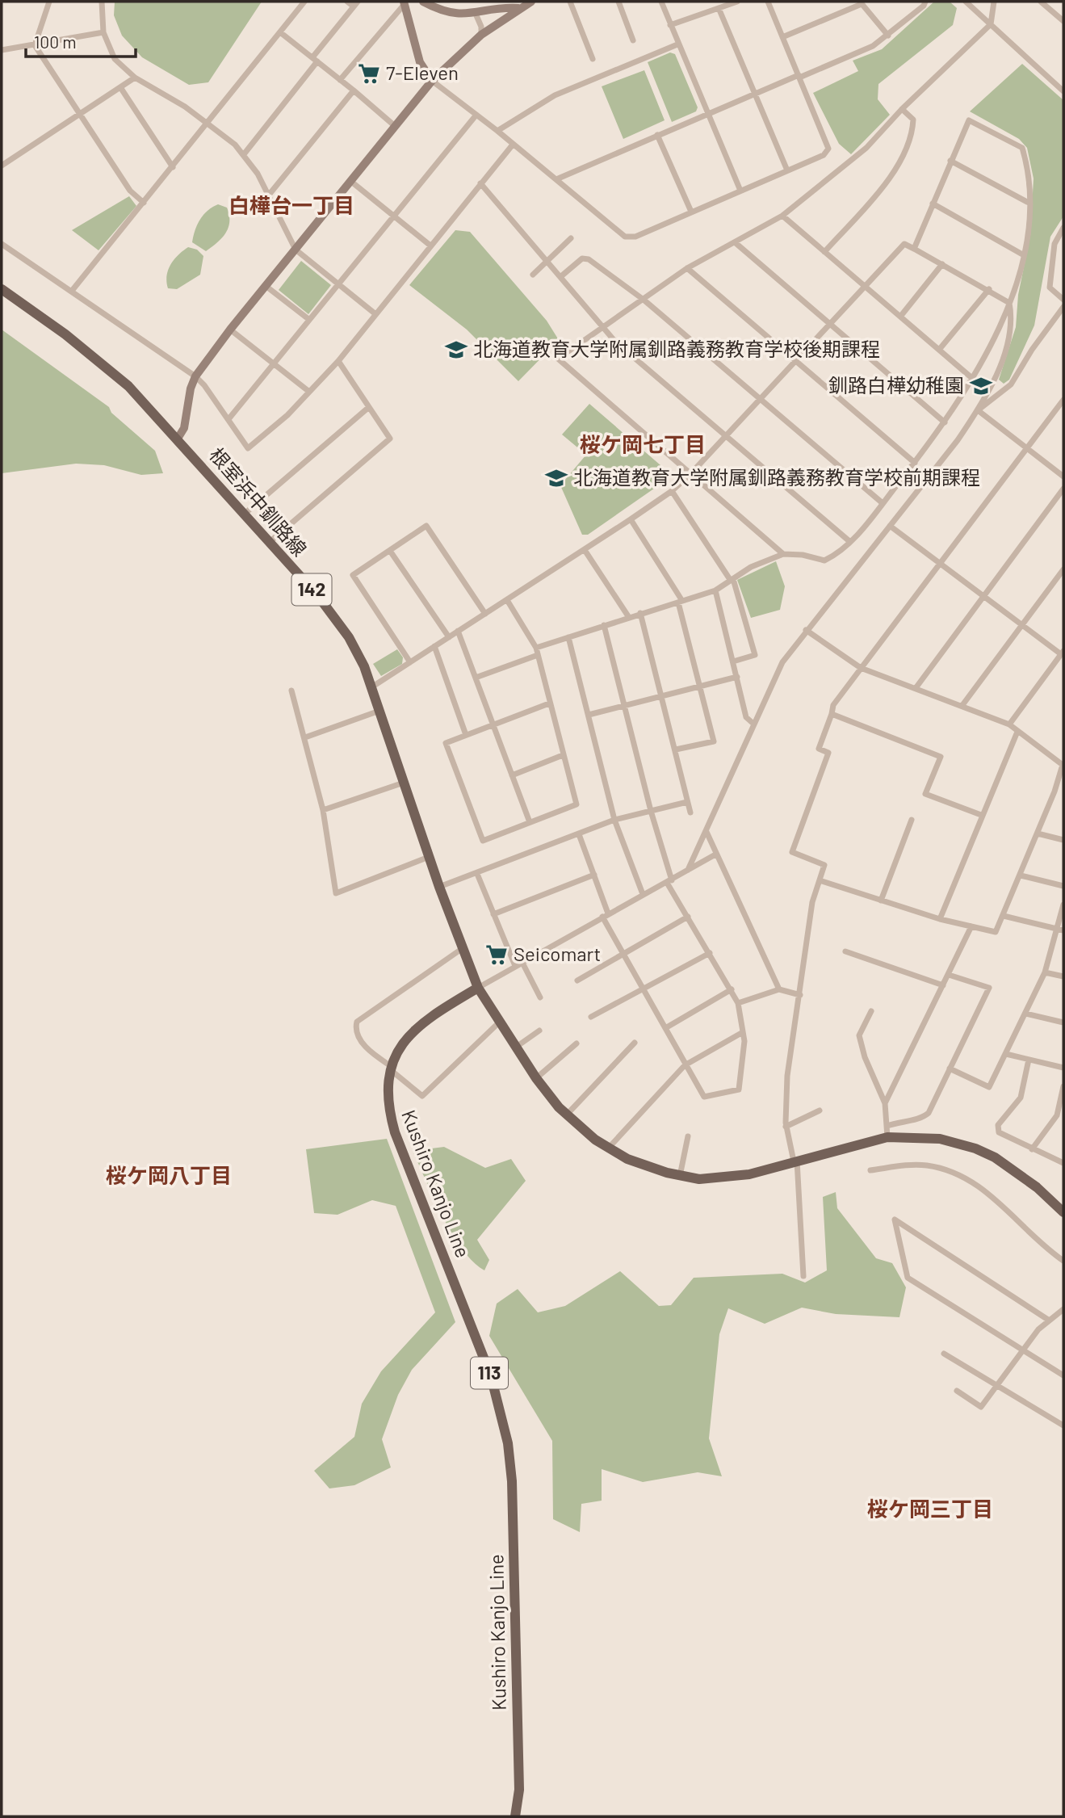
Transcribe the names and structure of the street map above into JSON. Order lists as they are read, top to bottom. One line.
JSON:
{"streets":{"main road":["根室浜中釧路線","142","Kushiro Kanjo Line","113"]},"crossings":[["根室浜中釧路線","Kushiro Kanjo Line"]],"districts":["白樺台一丁目","桜ケ岡七丁目","桜ケ岡八丁目","桜ケ岡三丁目"],"places":{"supermarket":["7-Eleven","Seicomart"],"school or university":["北海道教育大学附属釧路義務教育学校後期課程","釧路白樺幼稚園","北海道教育大学附属釧路義務教育学校前期課程"]},"scale_bar":"100 m"}
